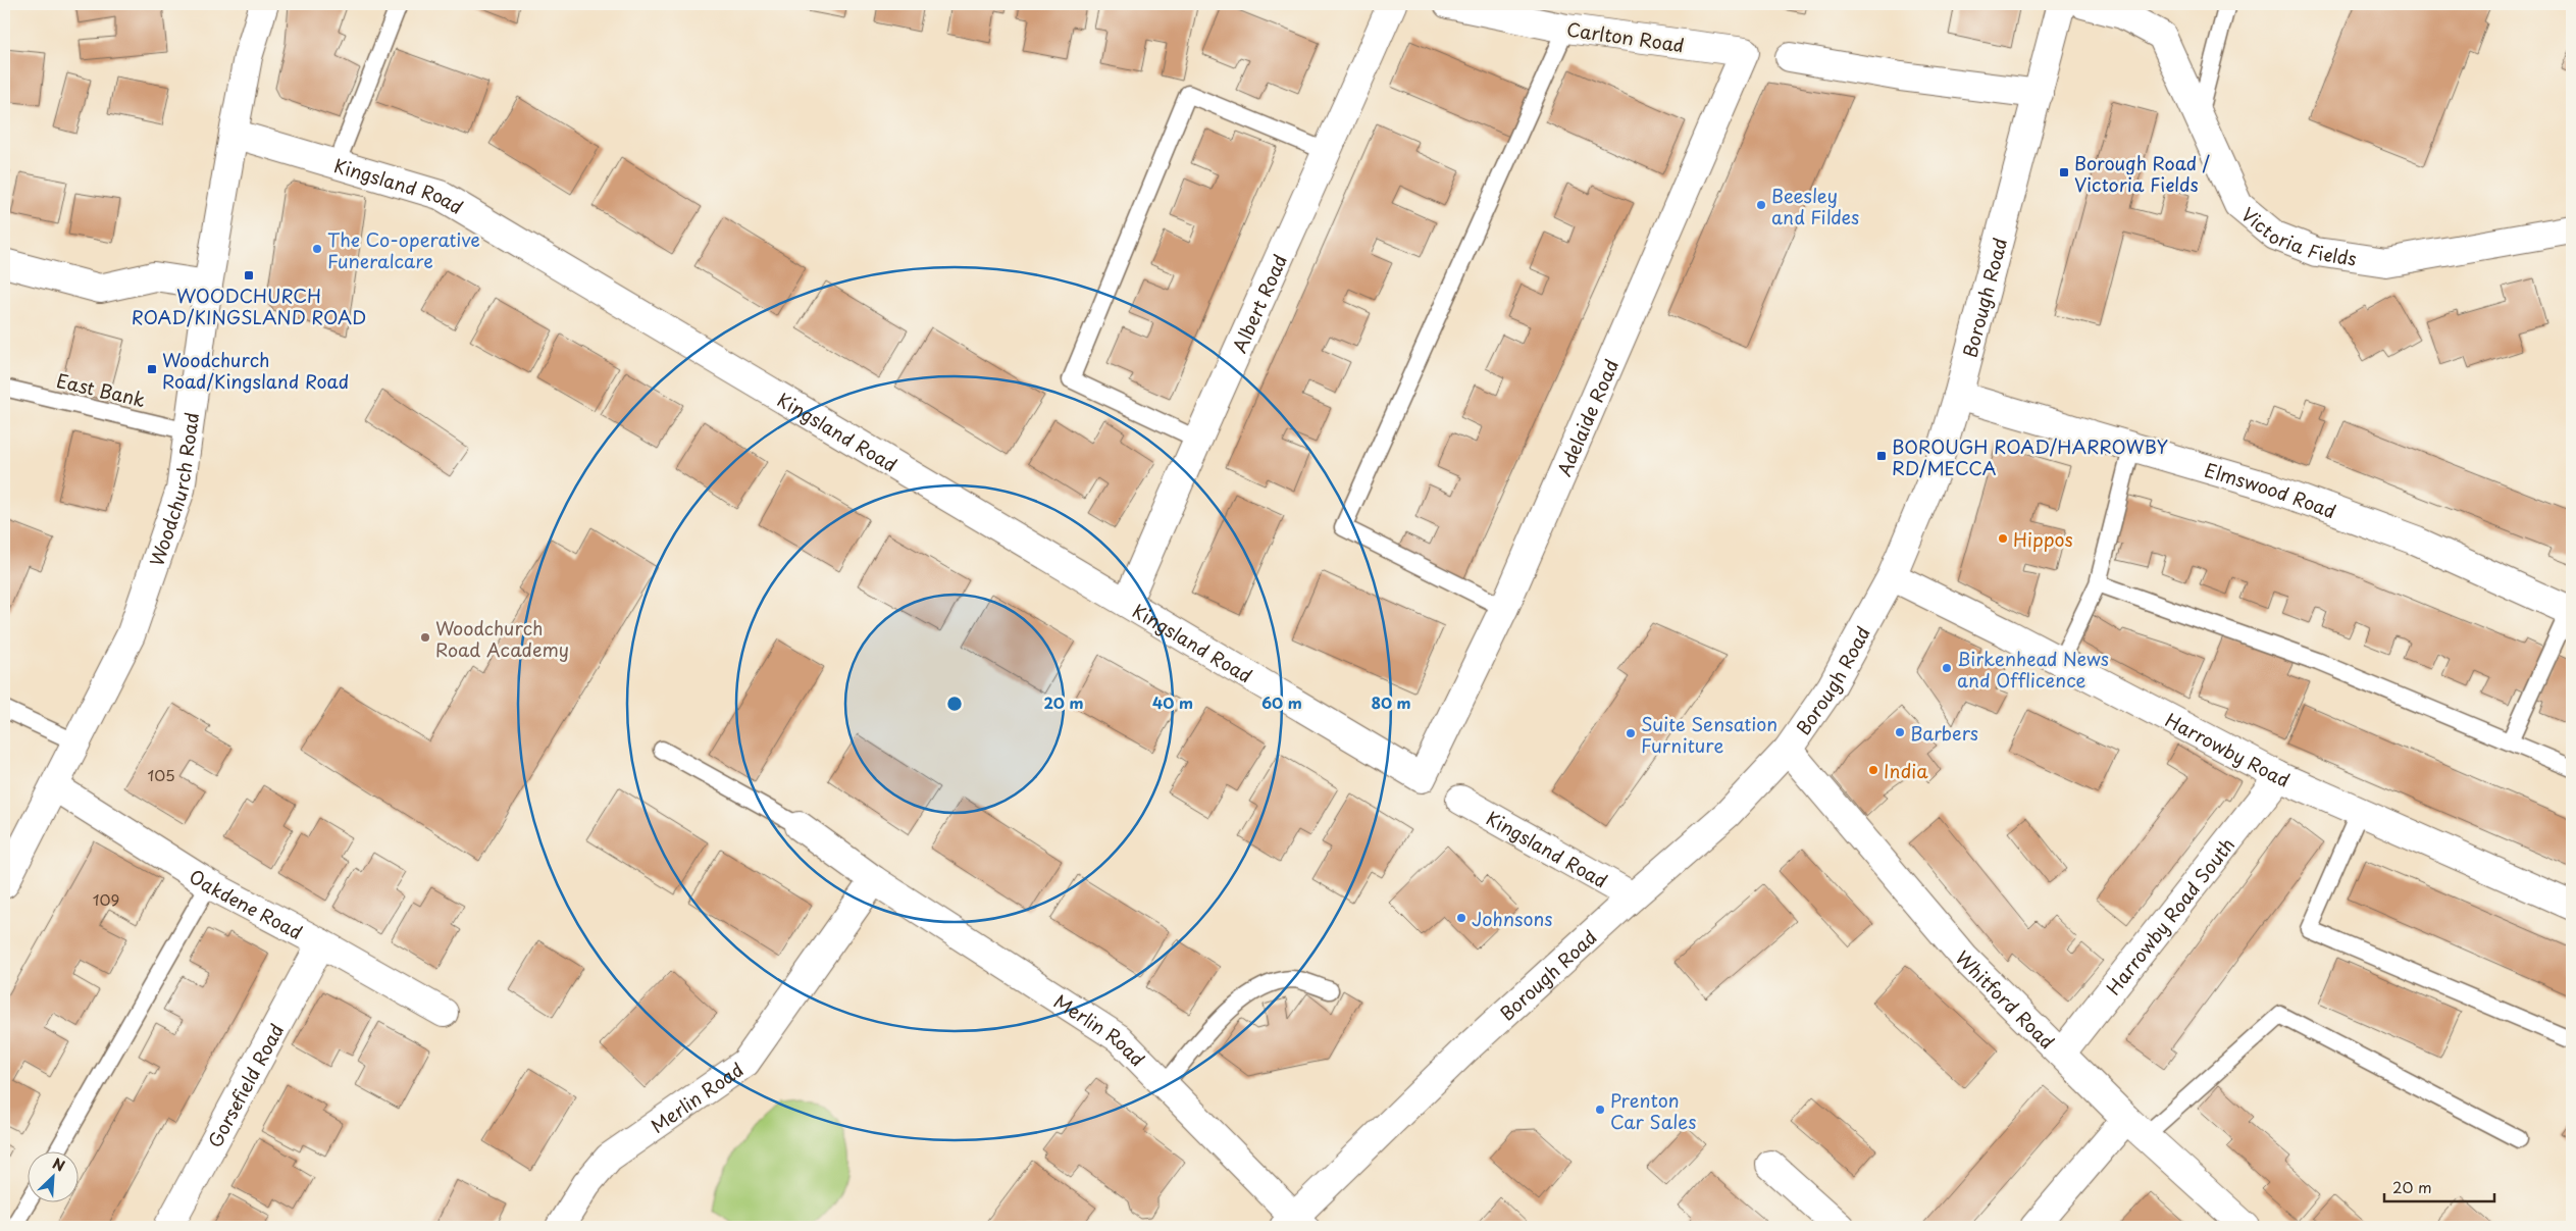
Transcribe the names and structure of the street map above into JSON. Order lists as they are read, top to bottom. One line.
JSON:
{"streets":{"main road":["Carlton Road","Kingsland Road","Victoria Fields","Borough Road","Albert Road","Adelaide Road","Woodchurch Road","Elmswood Road","Harrowby Road","Oakdene Road","Harrowby Road South","Whitford Road","Merlin Road","Gorsefield Road"],"lane":["East Bank"]},"crossings":[["Carlton Road","Adelaide Road"],["Kingsland Road","Borough Road"],["Kingsland Road","Albert Road"],["Kingsland Road","Adelaide Road"],["Kingsland Road","Woodchurch Road"],["Borough Road","Elmswood Road"],["Borough Road","Harrowby Road"],["Borough Road","Whitford Road"],["Borough Road","Merlin Road"],["East Bank","Woodchurch Road"],["Woodchurch Road","Oakdene Road"],["Harrowby Road","Harrowby Road South"],["Oakdene Road","Gorsefield Road"],["Harrowby Road South","Whitford Road"]],"places":{"transit":["Borough Road / Victoria Fields","WOODCHURCH ROAD/KINGSLAND ROAD","Woodchurch Road/Kingsland Road","BOROUGH ROAD/HARROWBY RD/MECCA"],"other":["Beesley and Fildes","The Co-operative Funeralcare","Hippos","Woodchurch Road Academy","Birkenhead News and Offlicence","Barbers","Suite Sensation Furniture","India","Johnsons","Prenton Car Sales"]},"house_numbers":["105","109"],"scale_bar":"20 m","north":"top right","rings":["20 m","40 m","60 m","80 m"]}
